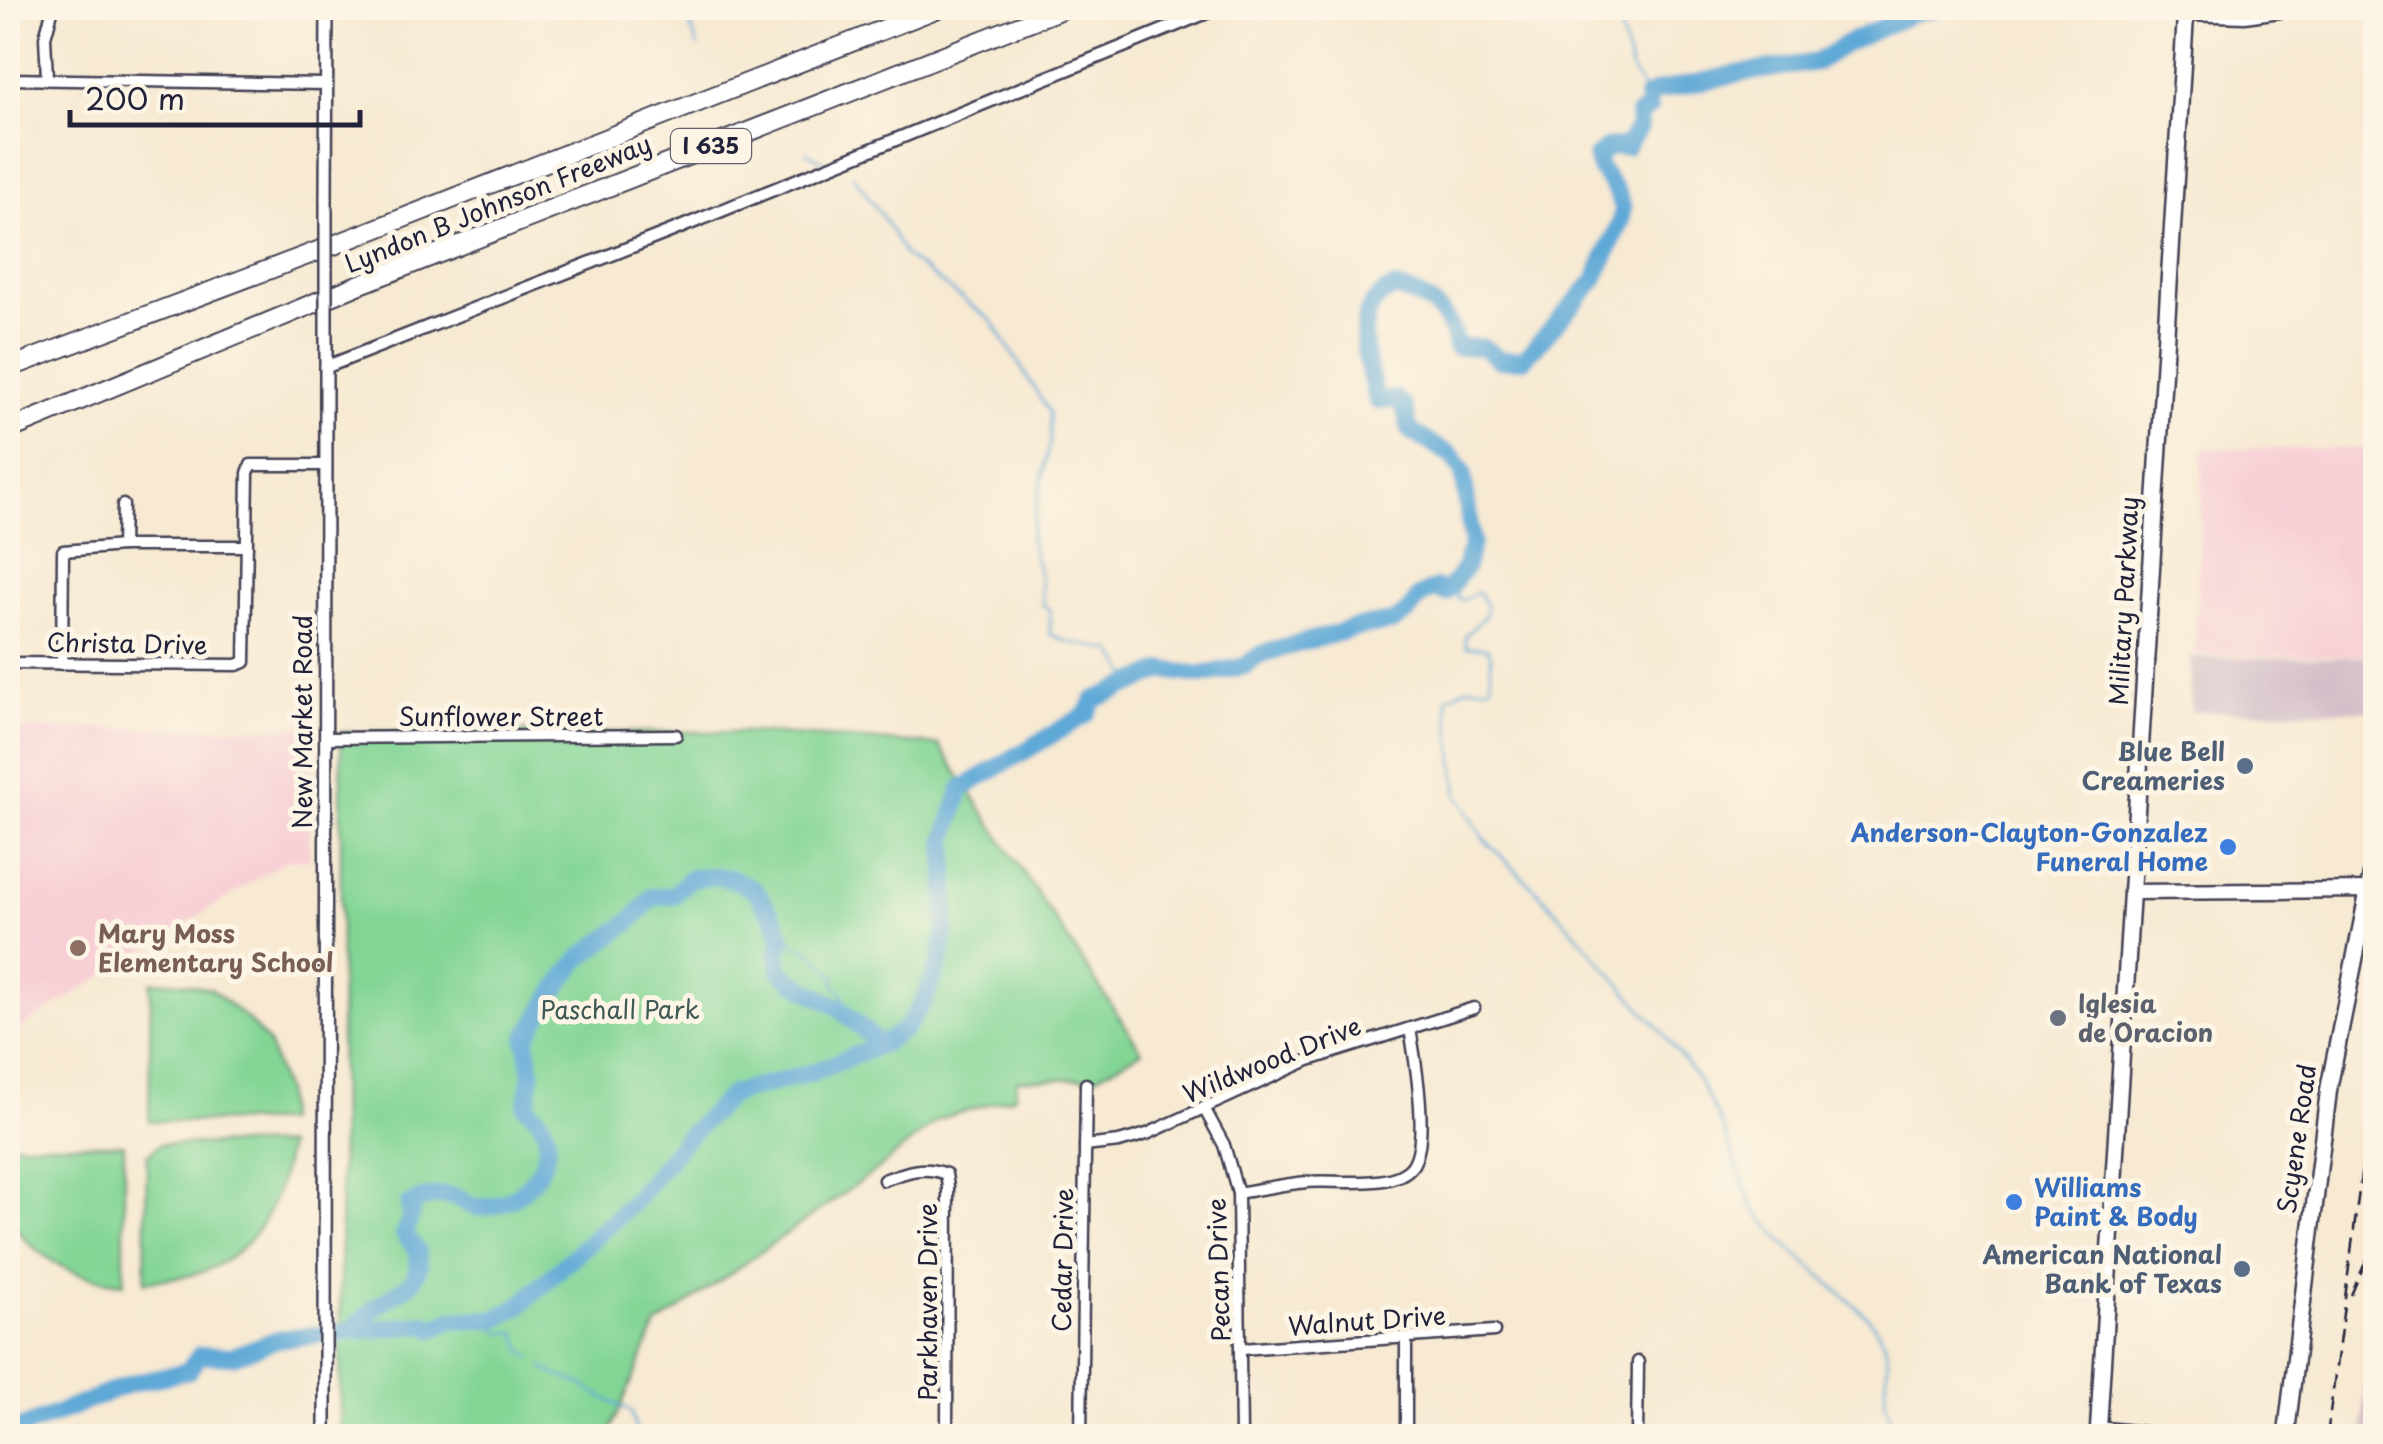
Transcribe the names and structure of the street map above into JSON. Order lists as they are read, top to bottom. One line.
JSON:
{"streets":{"highway":["I 635","Lyndon B Johnson Freeway"],"main road":["Military Parkway","Scyene Road"],"street":["Christa Drive","Sunflower Street","New Market Road","Wildwood Drive","Cedar Drive","Pecan Drive","Parkhaven Drive","Walnut Drive"]},"crossings":[["Sunflower Street","New Market Road"],["Wildwood Drive","Cedar Drive"],["Wildwood Drive","Pecan Drive"],["Pecan Drive","Walnut Drive"]],"parks":["Paschall Park"],"places":["Blue Bell Creameries","Anderson-Clayton-Gonzalez Funeral Home","Mary Moss Elementary School","Iglesia de Oracion","Williams Paint & Body","American National Bank of Texas"],"scale_bar":"200 m"}
